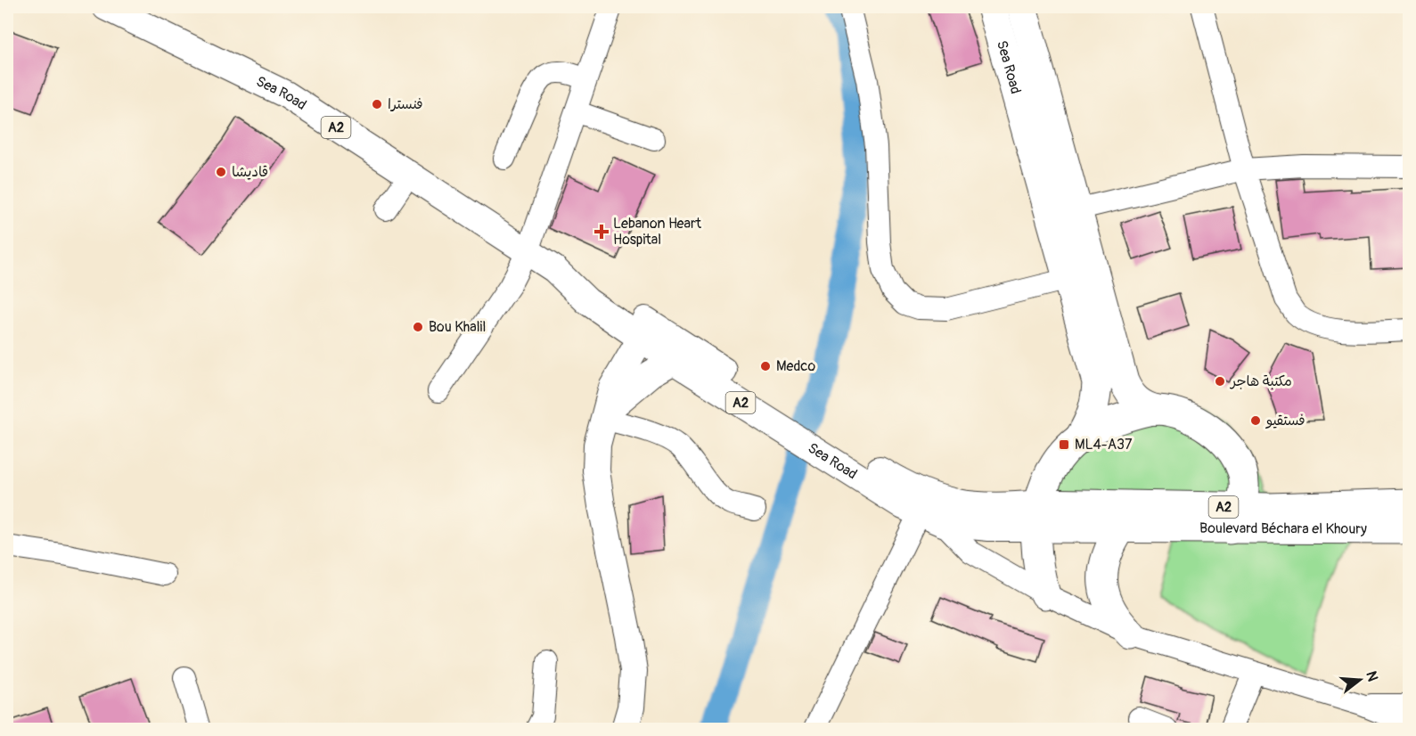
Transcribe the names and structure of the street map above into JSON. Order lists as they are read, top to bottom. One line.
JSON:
{"streets":{"highway":["Sea Road","A2","Boulevard Béchara el Khoury"]},"crossings":[["Sea Road","A2"],["Sea Road","Boulevard Béchara el Khoury"],["A2","Boulevard Béchara el Khoury"]],"places":{"other":["فنسترا","قاديشا","Bou Khalil","Medco","مكتبة هاجر","فستقيو"],"health":["Lebanon Heart Hospital"],"transit":["ML4-A37"]},"north":"right"}
